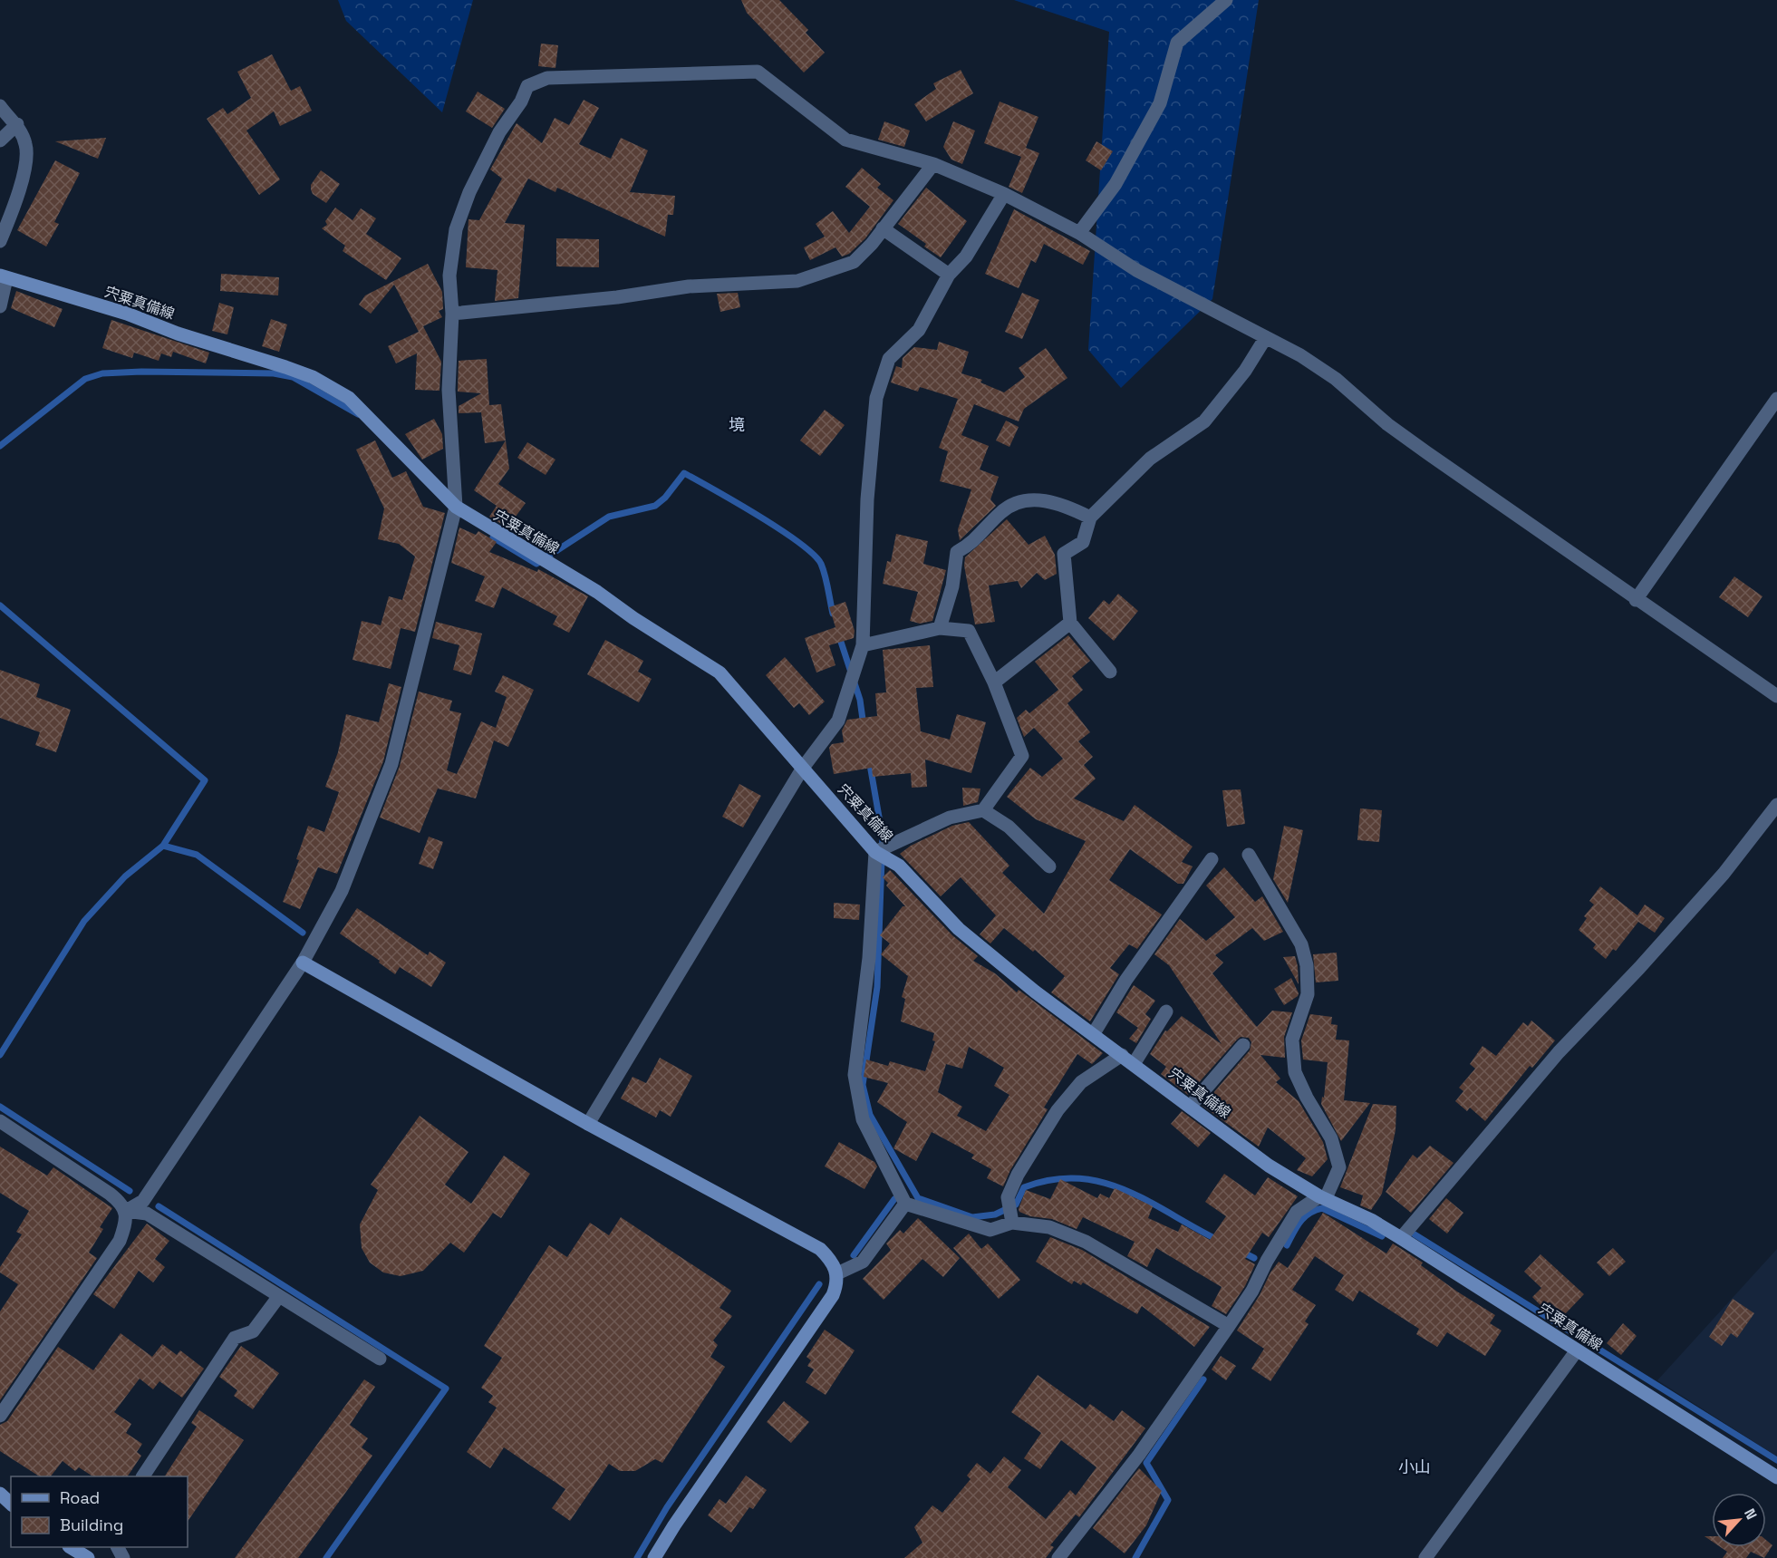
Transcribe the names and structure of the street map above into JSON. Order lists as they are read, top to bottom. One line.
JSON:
{"streets":{"main road":["宍粟真備線"]},"districts":["境","小山"],"legend":["Road","Building"],"north":"top right"}
